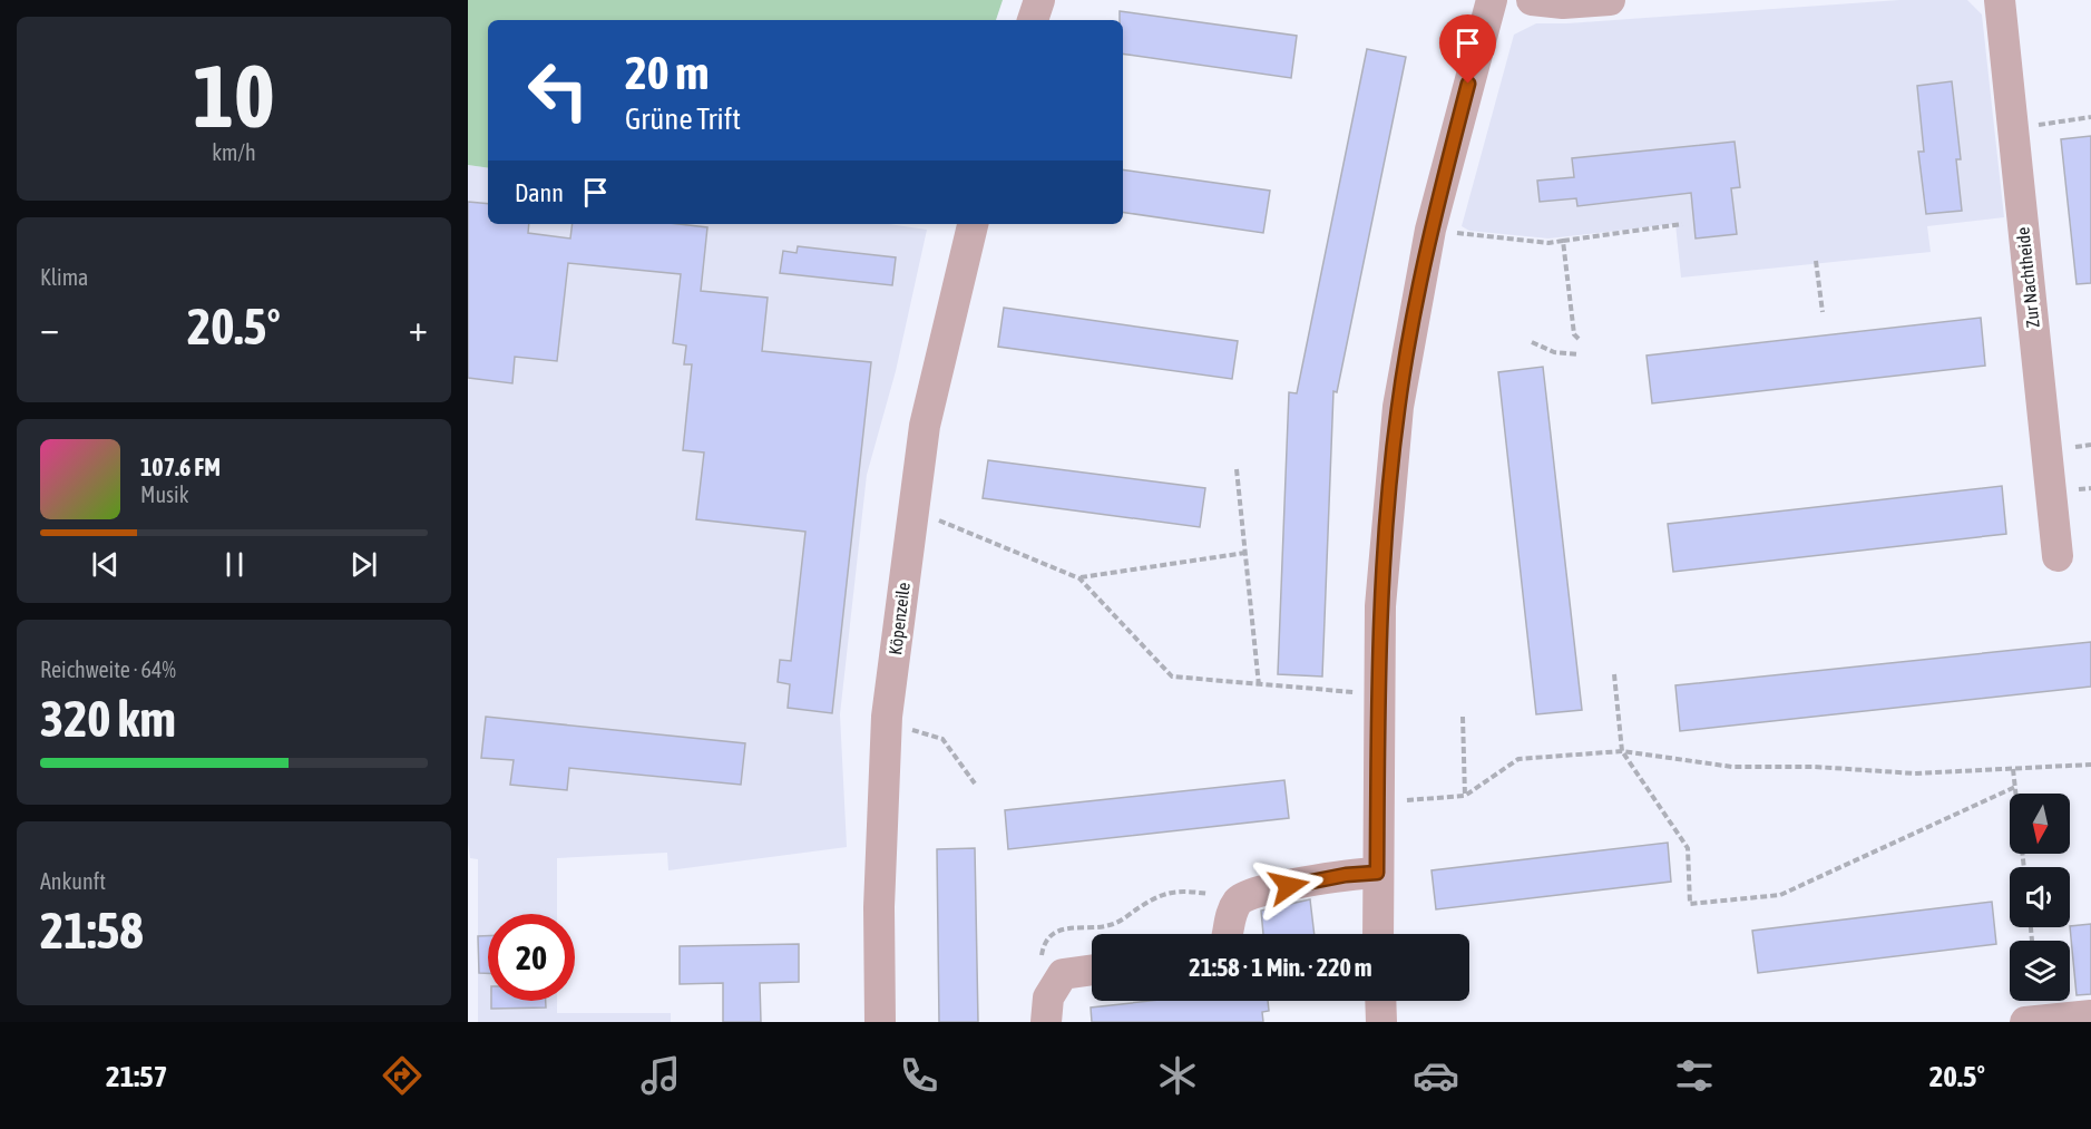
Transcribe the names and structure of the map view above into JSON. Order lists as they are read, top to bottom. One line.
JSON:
{"streets":{"street":["Zur Nachtheide","Köpenzeile"]},"north":"bottom","page":{"tile":[["10","km/h"],"Klima",["Reichweite · 64%","320 km"],["Ankunft","21:58"]],"turn":["20 m","Grüne Trift"],"then":"Dann","heat":["−","20.5°","+"],"song":["107.6 FM","Musik"],"limit":"20","trip":"21:58 · 1 Min. · 220 m","tabs":["21:57","20.5°"]}}
